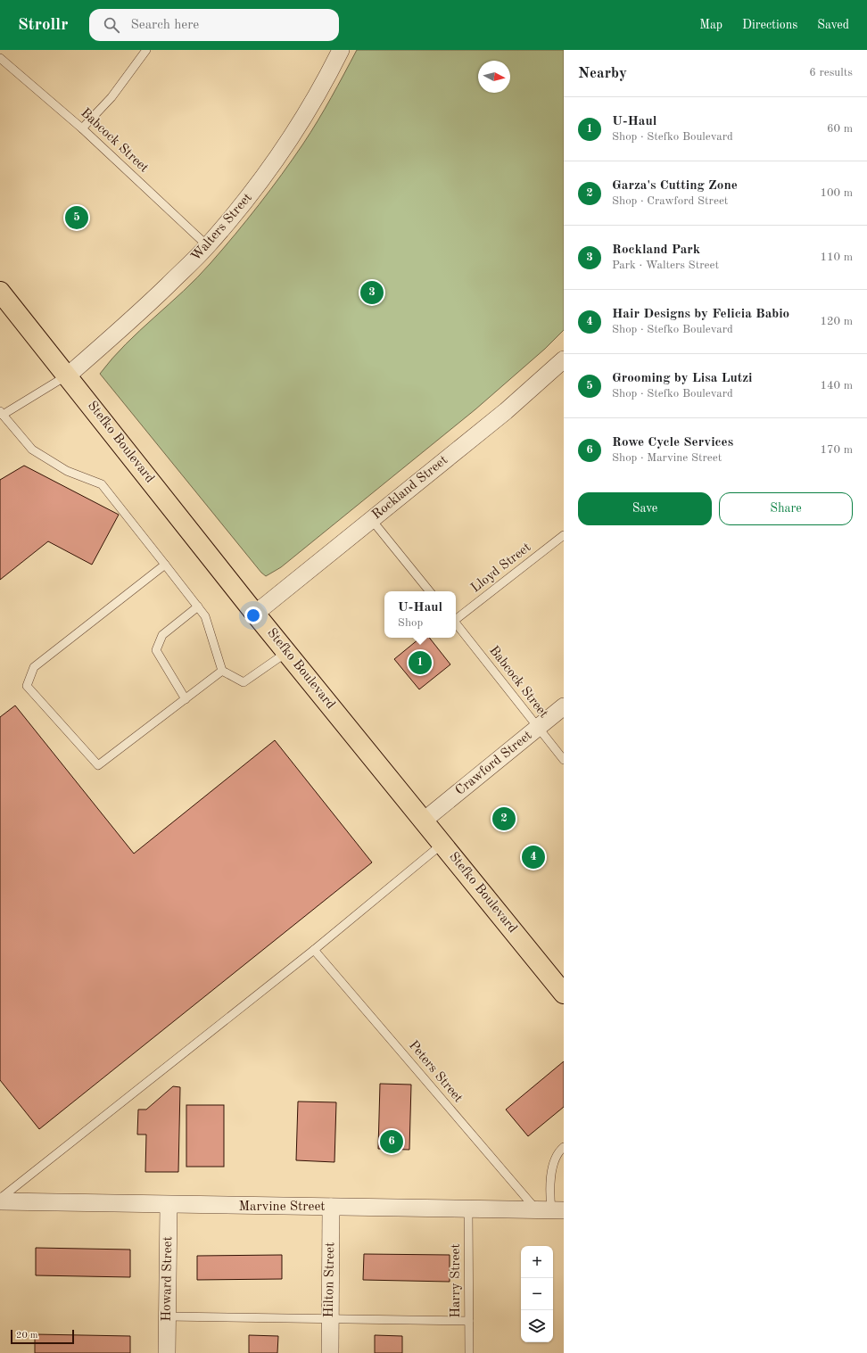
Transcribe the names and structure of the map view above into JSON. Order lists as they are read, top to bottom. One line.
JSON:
{"streets":{"main road":["Stefko Boulevard"],"street":["Walters Street","Rockland Street","Crawford Street","Marvine Street","Howard Street","Hilton Street"],"lane":["Babcock Street","Lloyd Street","Peters Street","Harry Street"]},"crossings":[["Babcock Street","Walters Street"],["Babcock Street","Crawford Street"],["Walters Street","Stefko Boulevard"],["Stefko Boulevard","Rockland Street"],["Stefko Boulevard","Crawford Street"],["Peters Street","Marvine Street"],["Marvine Street","Howard Street"],["Marvine Street","Hilton Street"],["Marvine Street","Harry Street"]],"scale_bar":"20 m","north":"right","page":{"header":"Strollr","search":"Search here","nav":["Map","Directions","Saved"],"heading":["Nearby","6 results"],"list":[{"mark":"1","name":"U-Haul","note":"Shop · Stefko Boulevard","value":"60 m"},{"mark":"2","name":"Garza's Cutting Zone","note":"Shop · Crawford Street","value":"100 m"},{"mark":"3","name":"Rockland Park","note":"Park · Walters Street","value":"110 m"},{"mark":"4","name":"Hair Designs by Felicia Babio","note":"Shop · Stefko Boulevard","value":"120 m"},{"mark":"5","name":"Grooming by Lisa Lutzi","note":"Shop · Stefko Boulevard","value":"140 m"},{"mark":"6","name":"Rowe Cycle Services","note":"Shop · Marvine Street","value":"170 m"}],"pins":["5","3","1","2","4","6"],"buttons":["Save","Share"],"popup":["U-Haul","Shop"],"map_buttons":["+","−"],"scale":"20 m"}}
